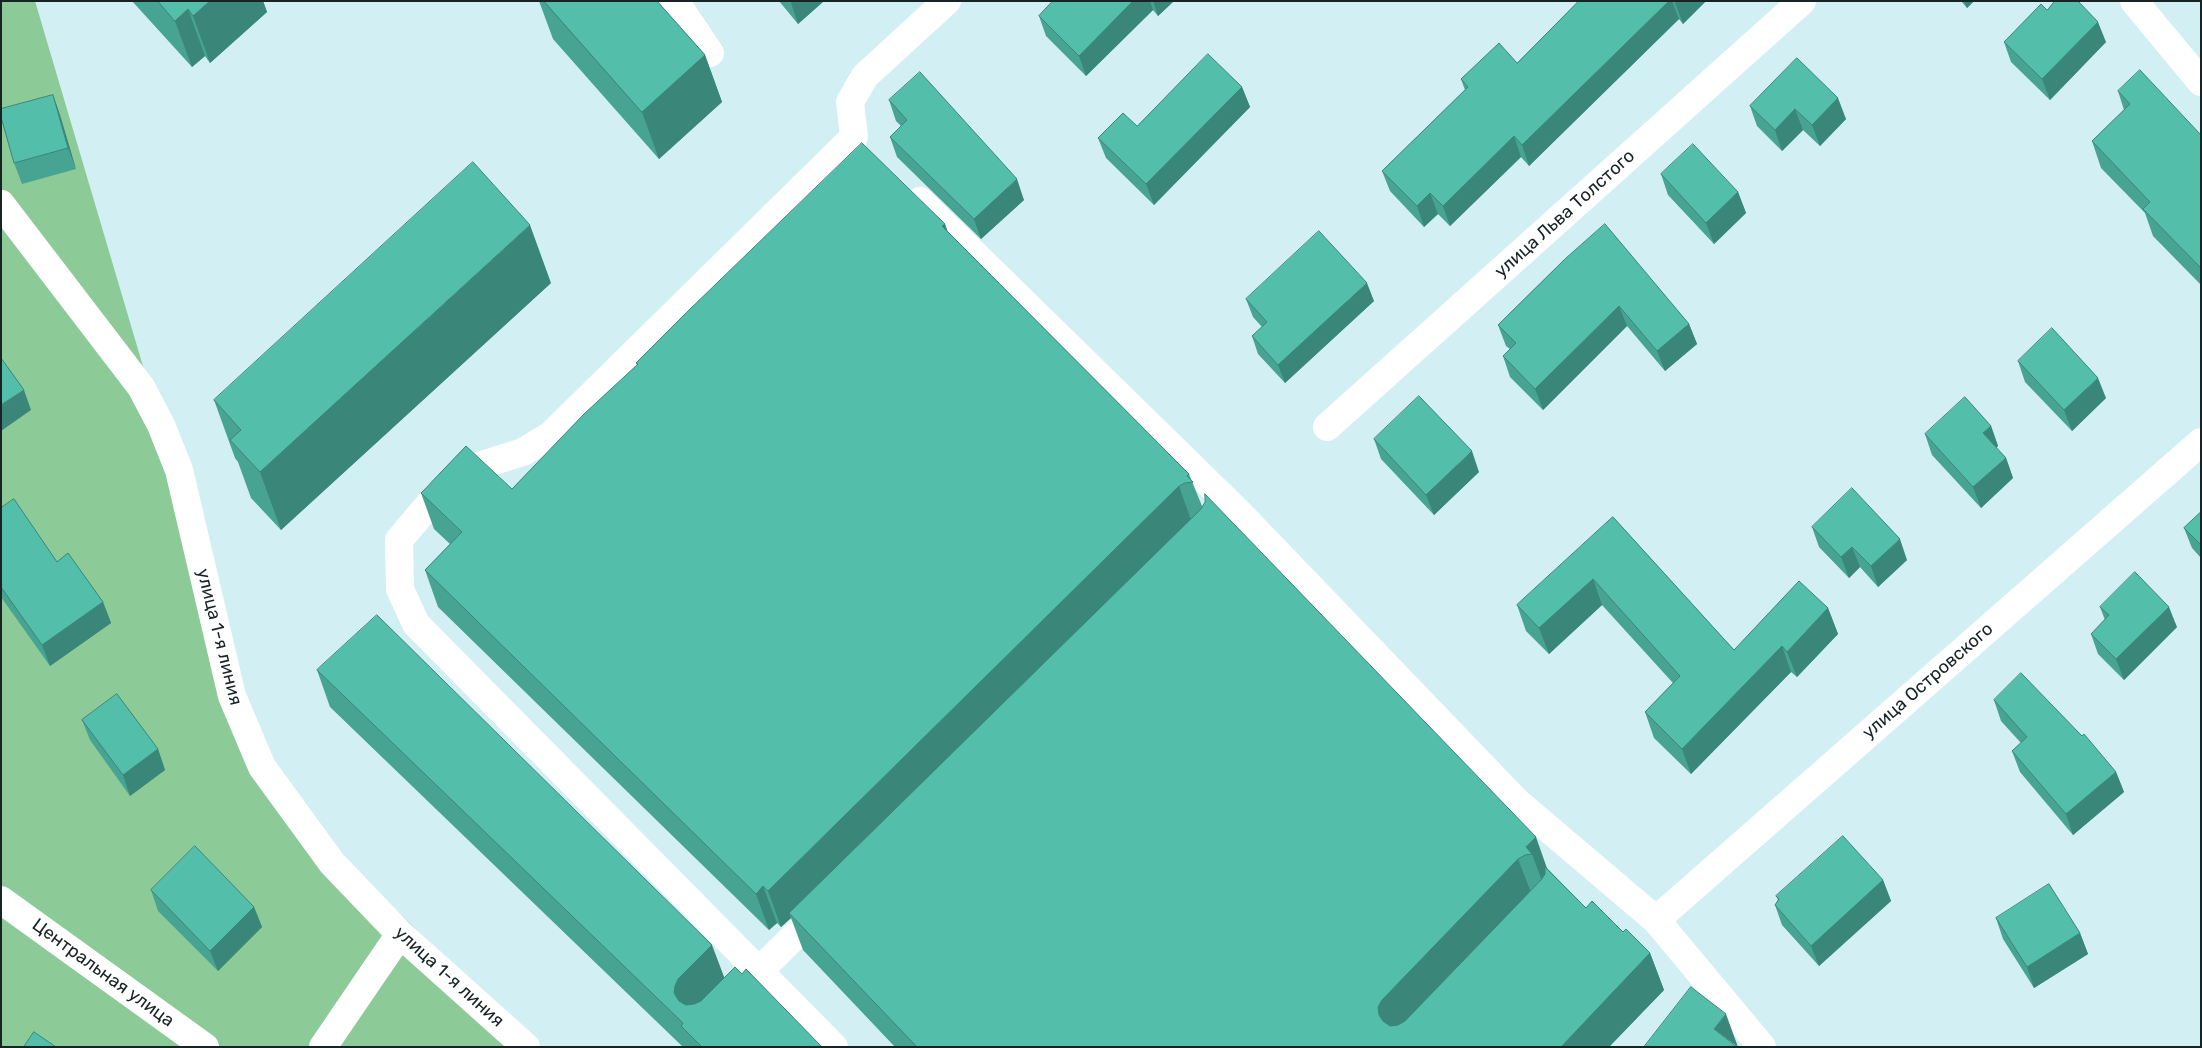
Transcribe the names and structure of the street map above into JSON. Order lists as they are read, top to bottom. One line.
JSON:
{"streets":{"street":["улица Льва Толстого","улица 1-я линия","улица Островского","Центральная улица"]}}
